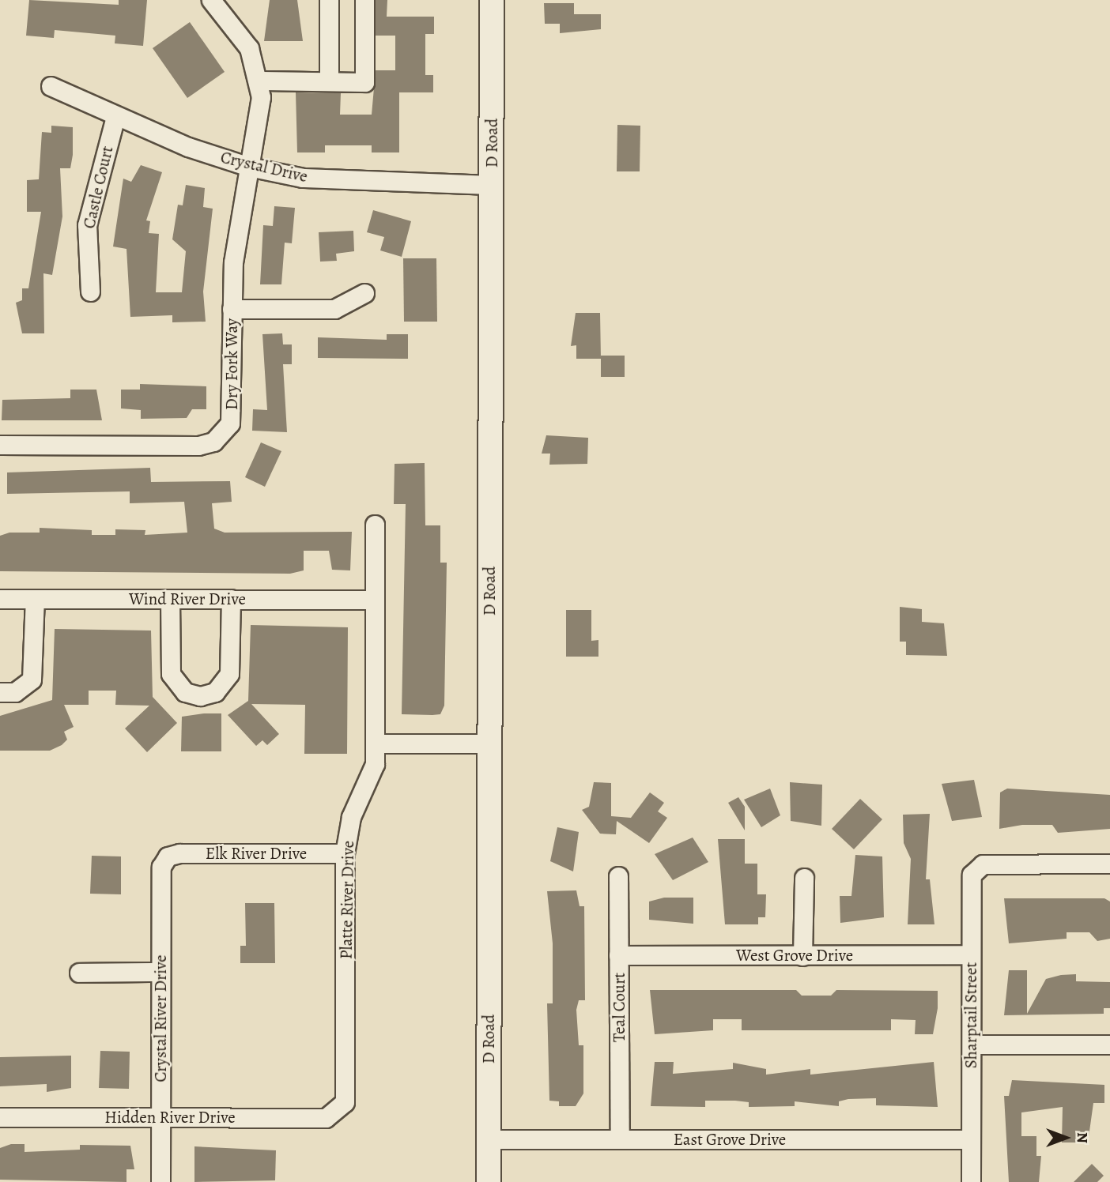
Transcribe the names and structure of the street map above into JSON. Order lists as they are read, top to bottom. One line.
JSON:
{"streets":{"street":["D Road","Crystal Drive","Castle Court","Dry Fork Way","Wind River Drive","Elk River Drive","Platte River Drive","West Grove Drive","Teal Court","Sharptail Street","Crystal River Drive","Hidden River Drive","East Grove Drive"]},"crossings":[["D Road","Crystal Drive"],["D Road","East Grove Drive"],["Crystal Drive","Castle Court"],["Crystal Drive","Dry Fork Way"],["Wind River Drive","Platte River Drive"],["Elk River Drive","Platte River Drive"],["Elk River Drive","Crystal River Drive"],["Platte River Drive","Hidden River Drive"],["West Grove Drive","Teal Court"],["West Grove Drive","Sharptail Street"],["Teal Court","East Grove Drive"],["Sharptail Street","East Grove Drive"],["Crystal River Drive","Hidden River Drive"]],"north":"right"}
